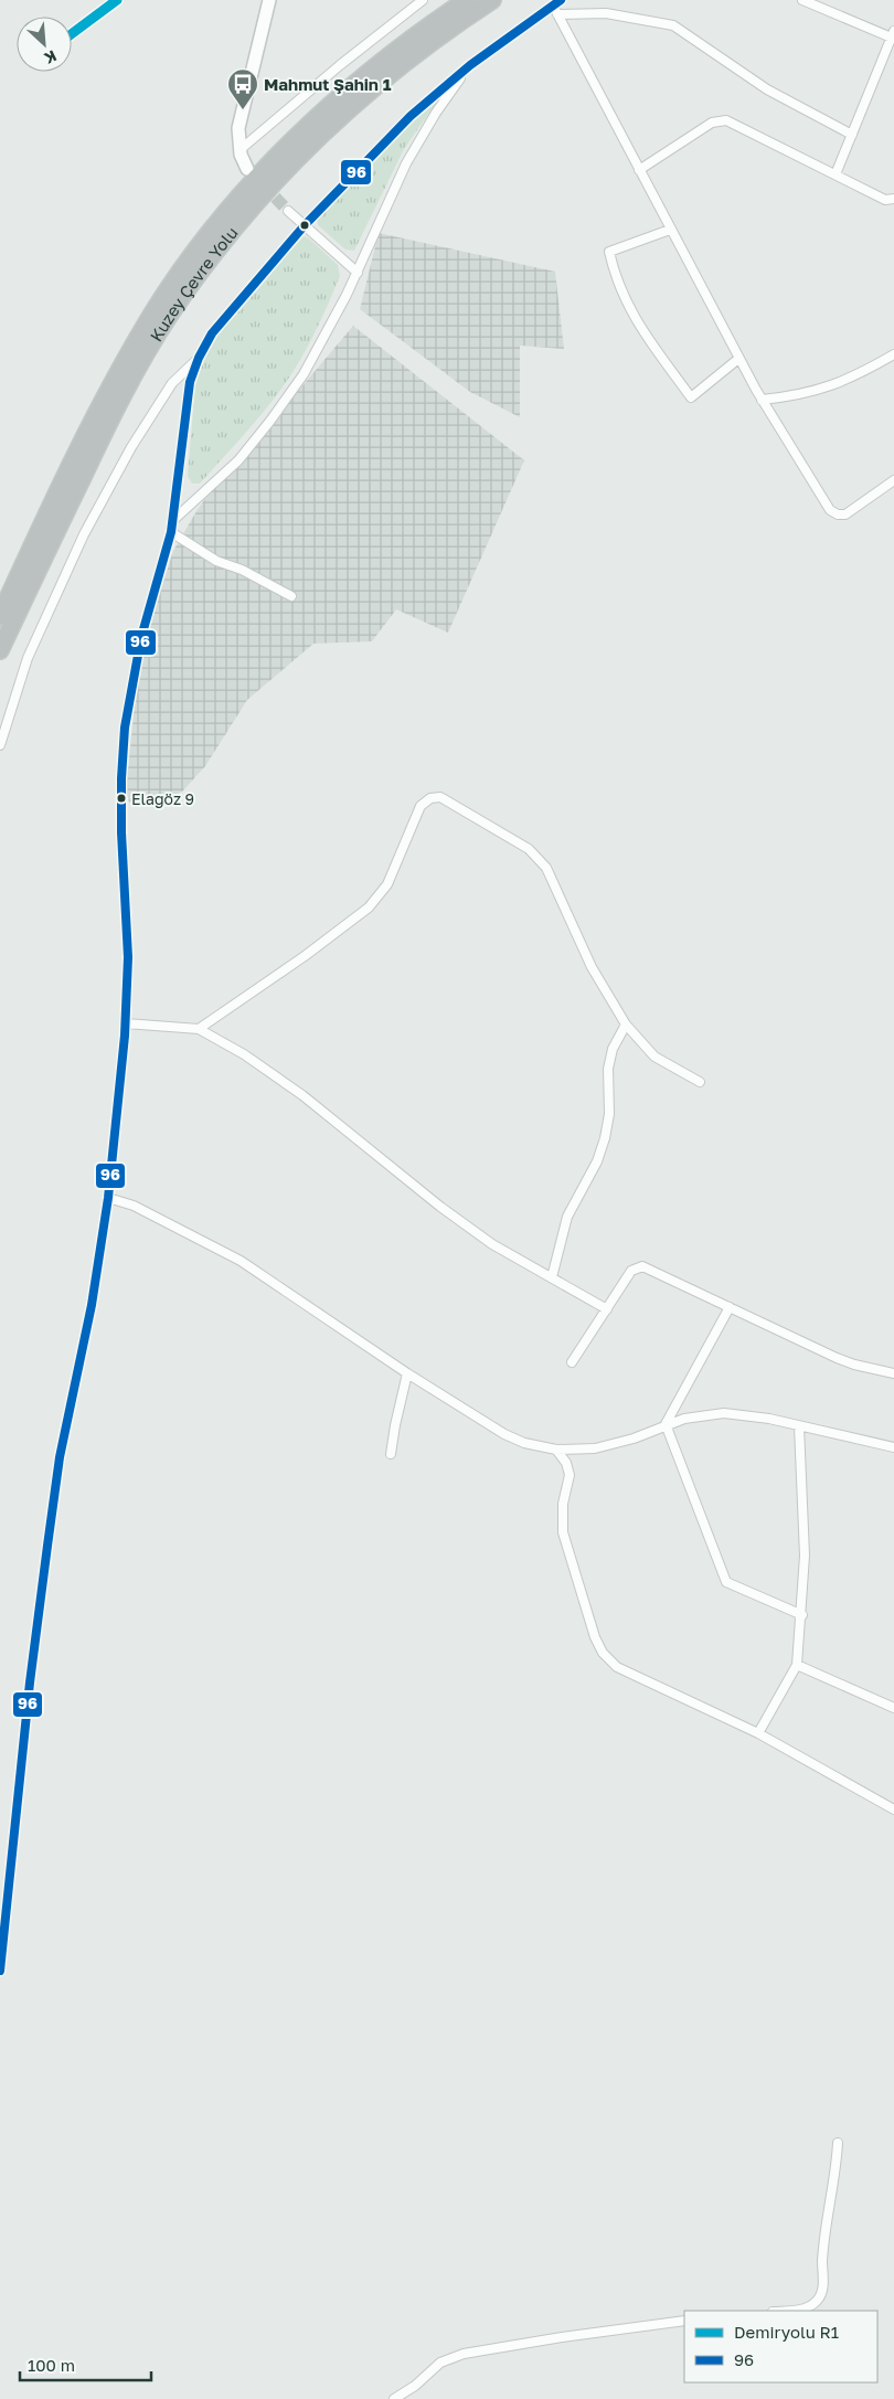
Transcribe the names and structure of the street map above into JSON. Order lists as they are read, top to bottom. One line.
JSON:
{"streets":{"highway":["Kuzey Çevre Yolu"]},"places":{"bus stop":["Mahmut Şahin 1"],"other":["Elagöz 9"]},"lines":["rail line R1","transit line 96"],"legend":["Demiryolu R1","96"],"scale_bar":"100 m","north":"bottom right"}
